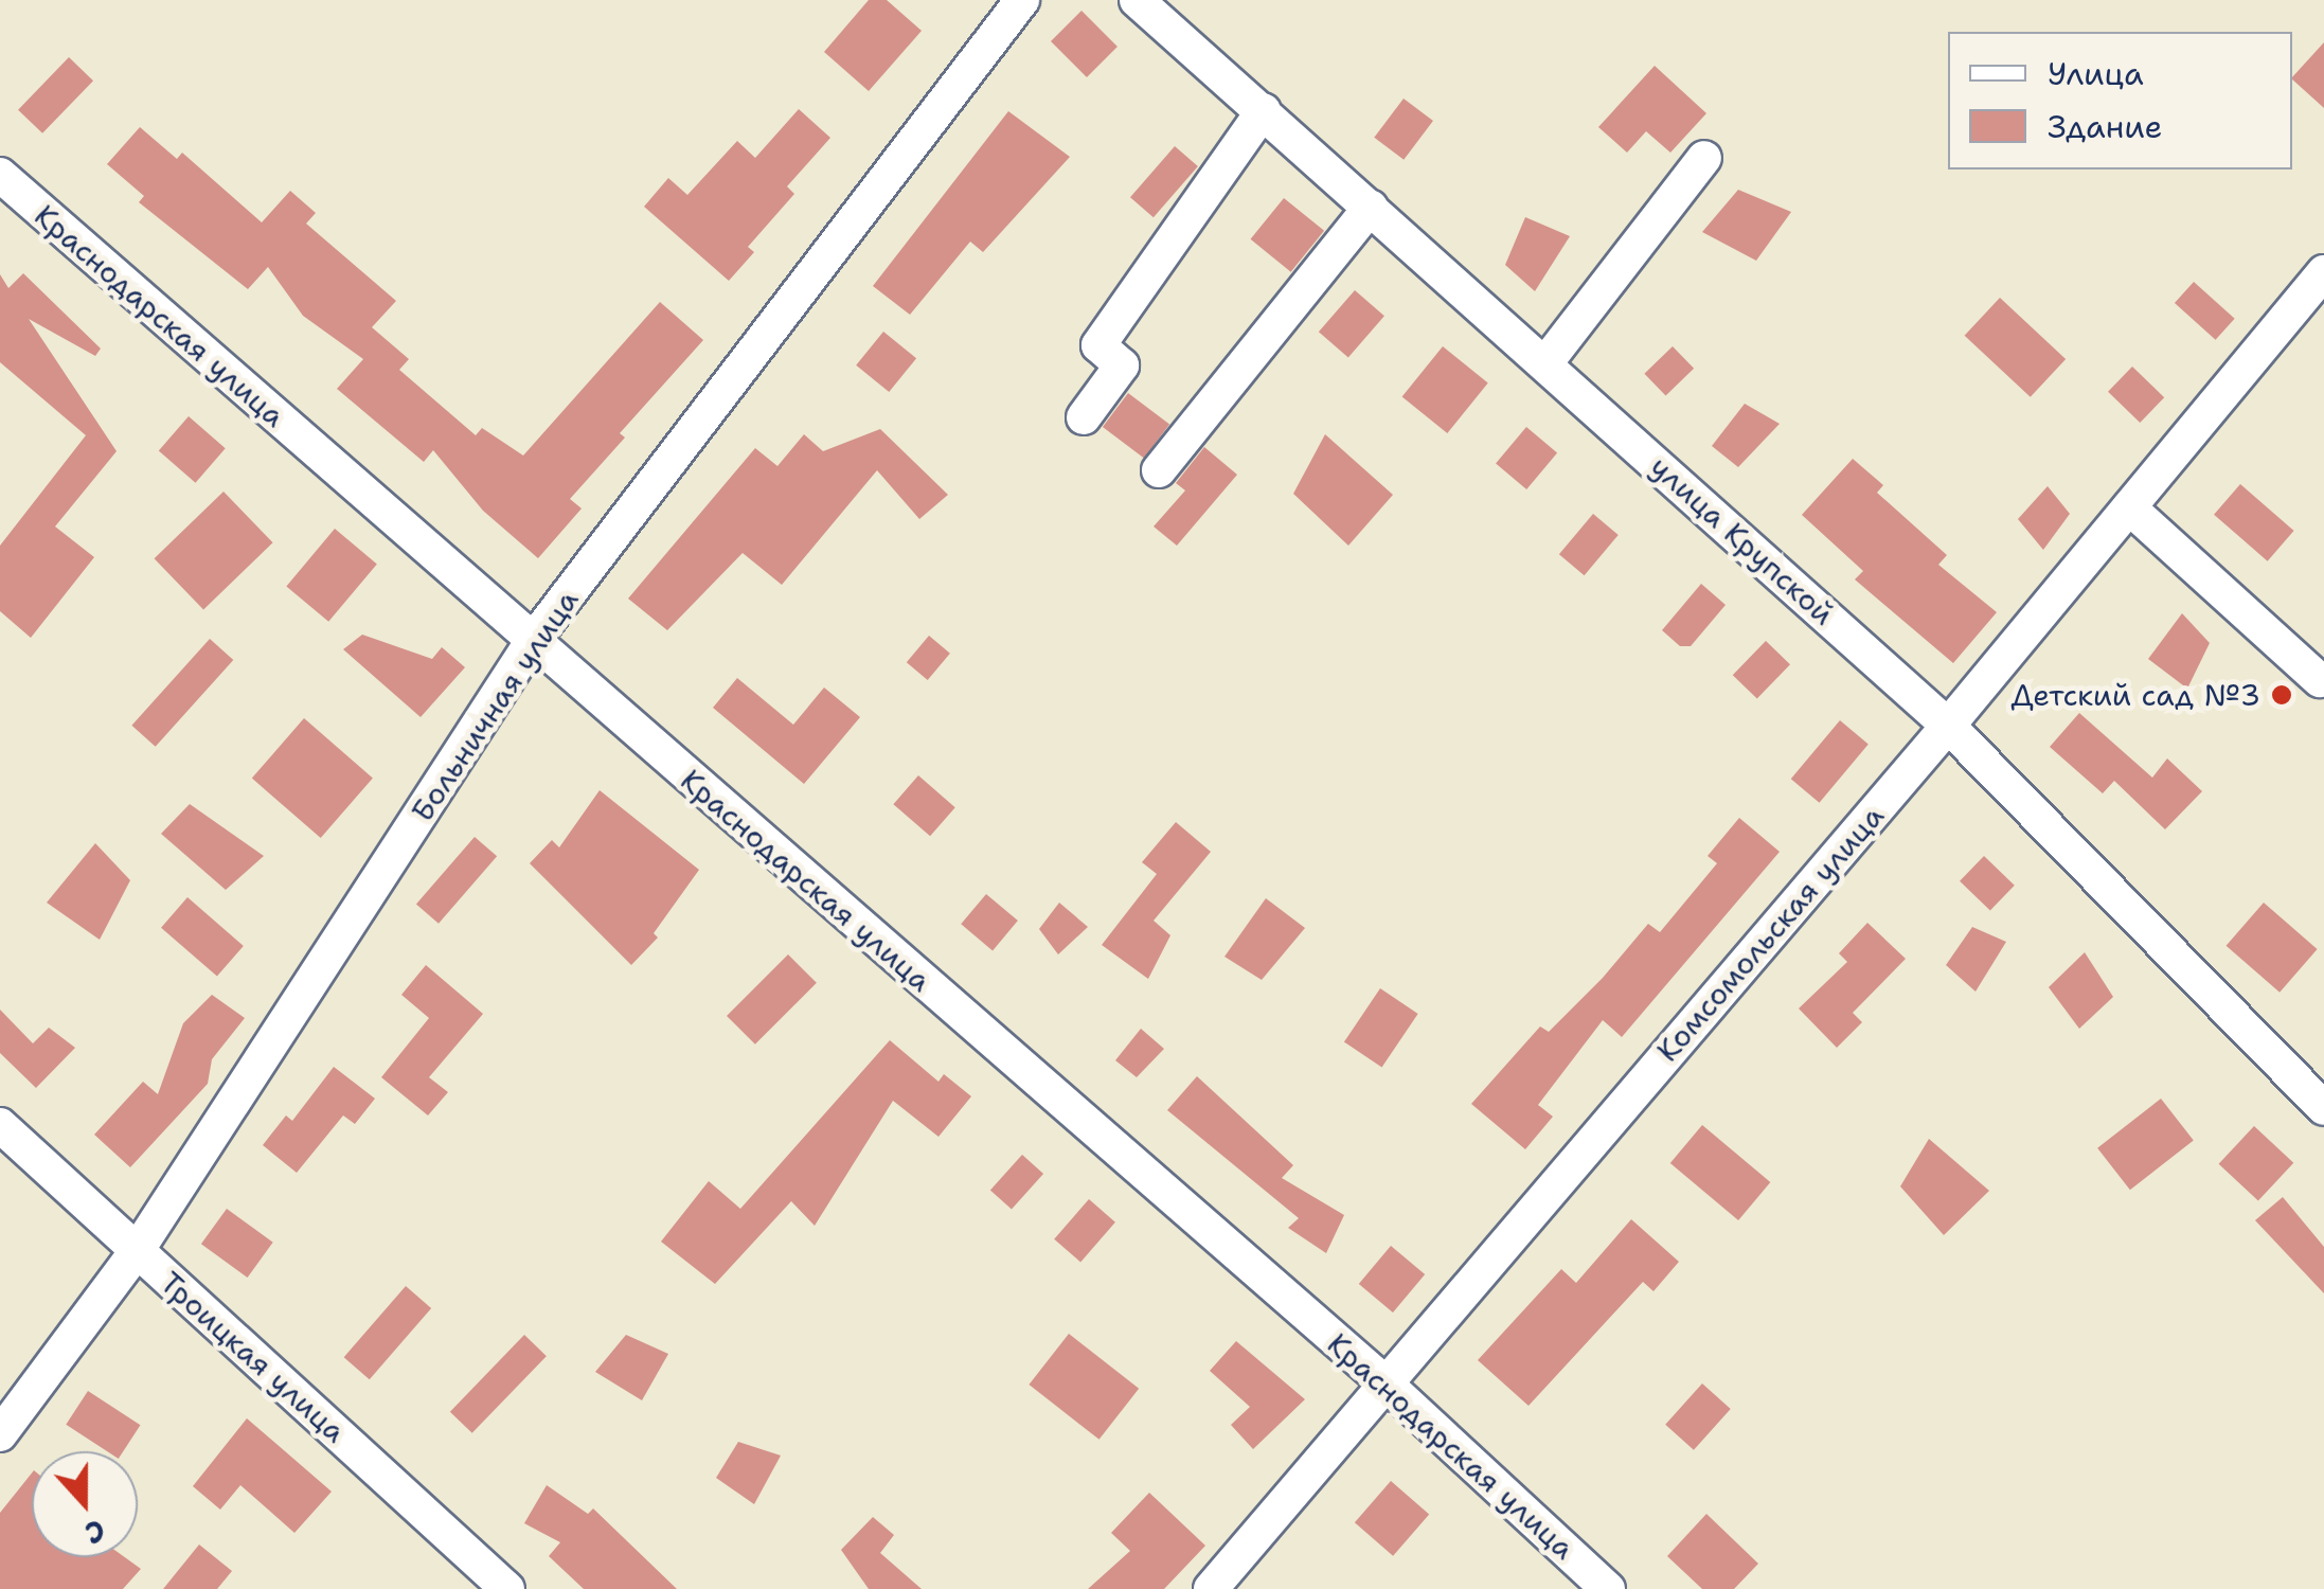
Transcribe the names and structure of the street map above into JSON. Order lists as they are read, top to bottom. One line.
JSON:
{"streets":{"street":["Краснодарская улица","улица Крупской","Больничная улица","Комсомольская улица","Троицкая улица"]},"crossings":[["Краснодарская улица","Больничная улица"],["Краснодарская улица","Комсомольская улица"],["улица Крупской","Комсомольская улица"],["Больничная улица","Троицкая улица"]],"places":["Детский сад №3"],"legend":["Улица","Здание"],"north":"bottom"}
